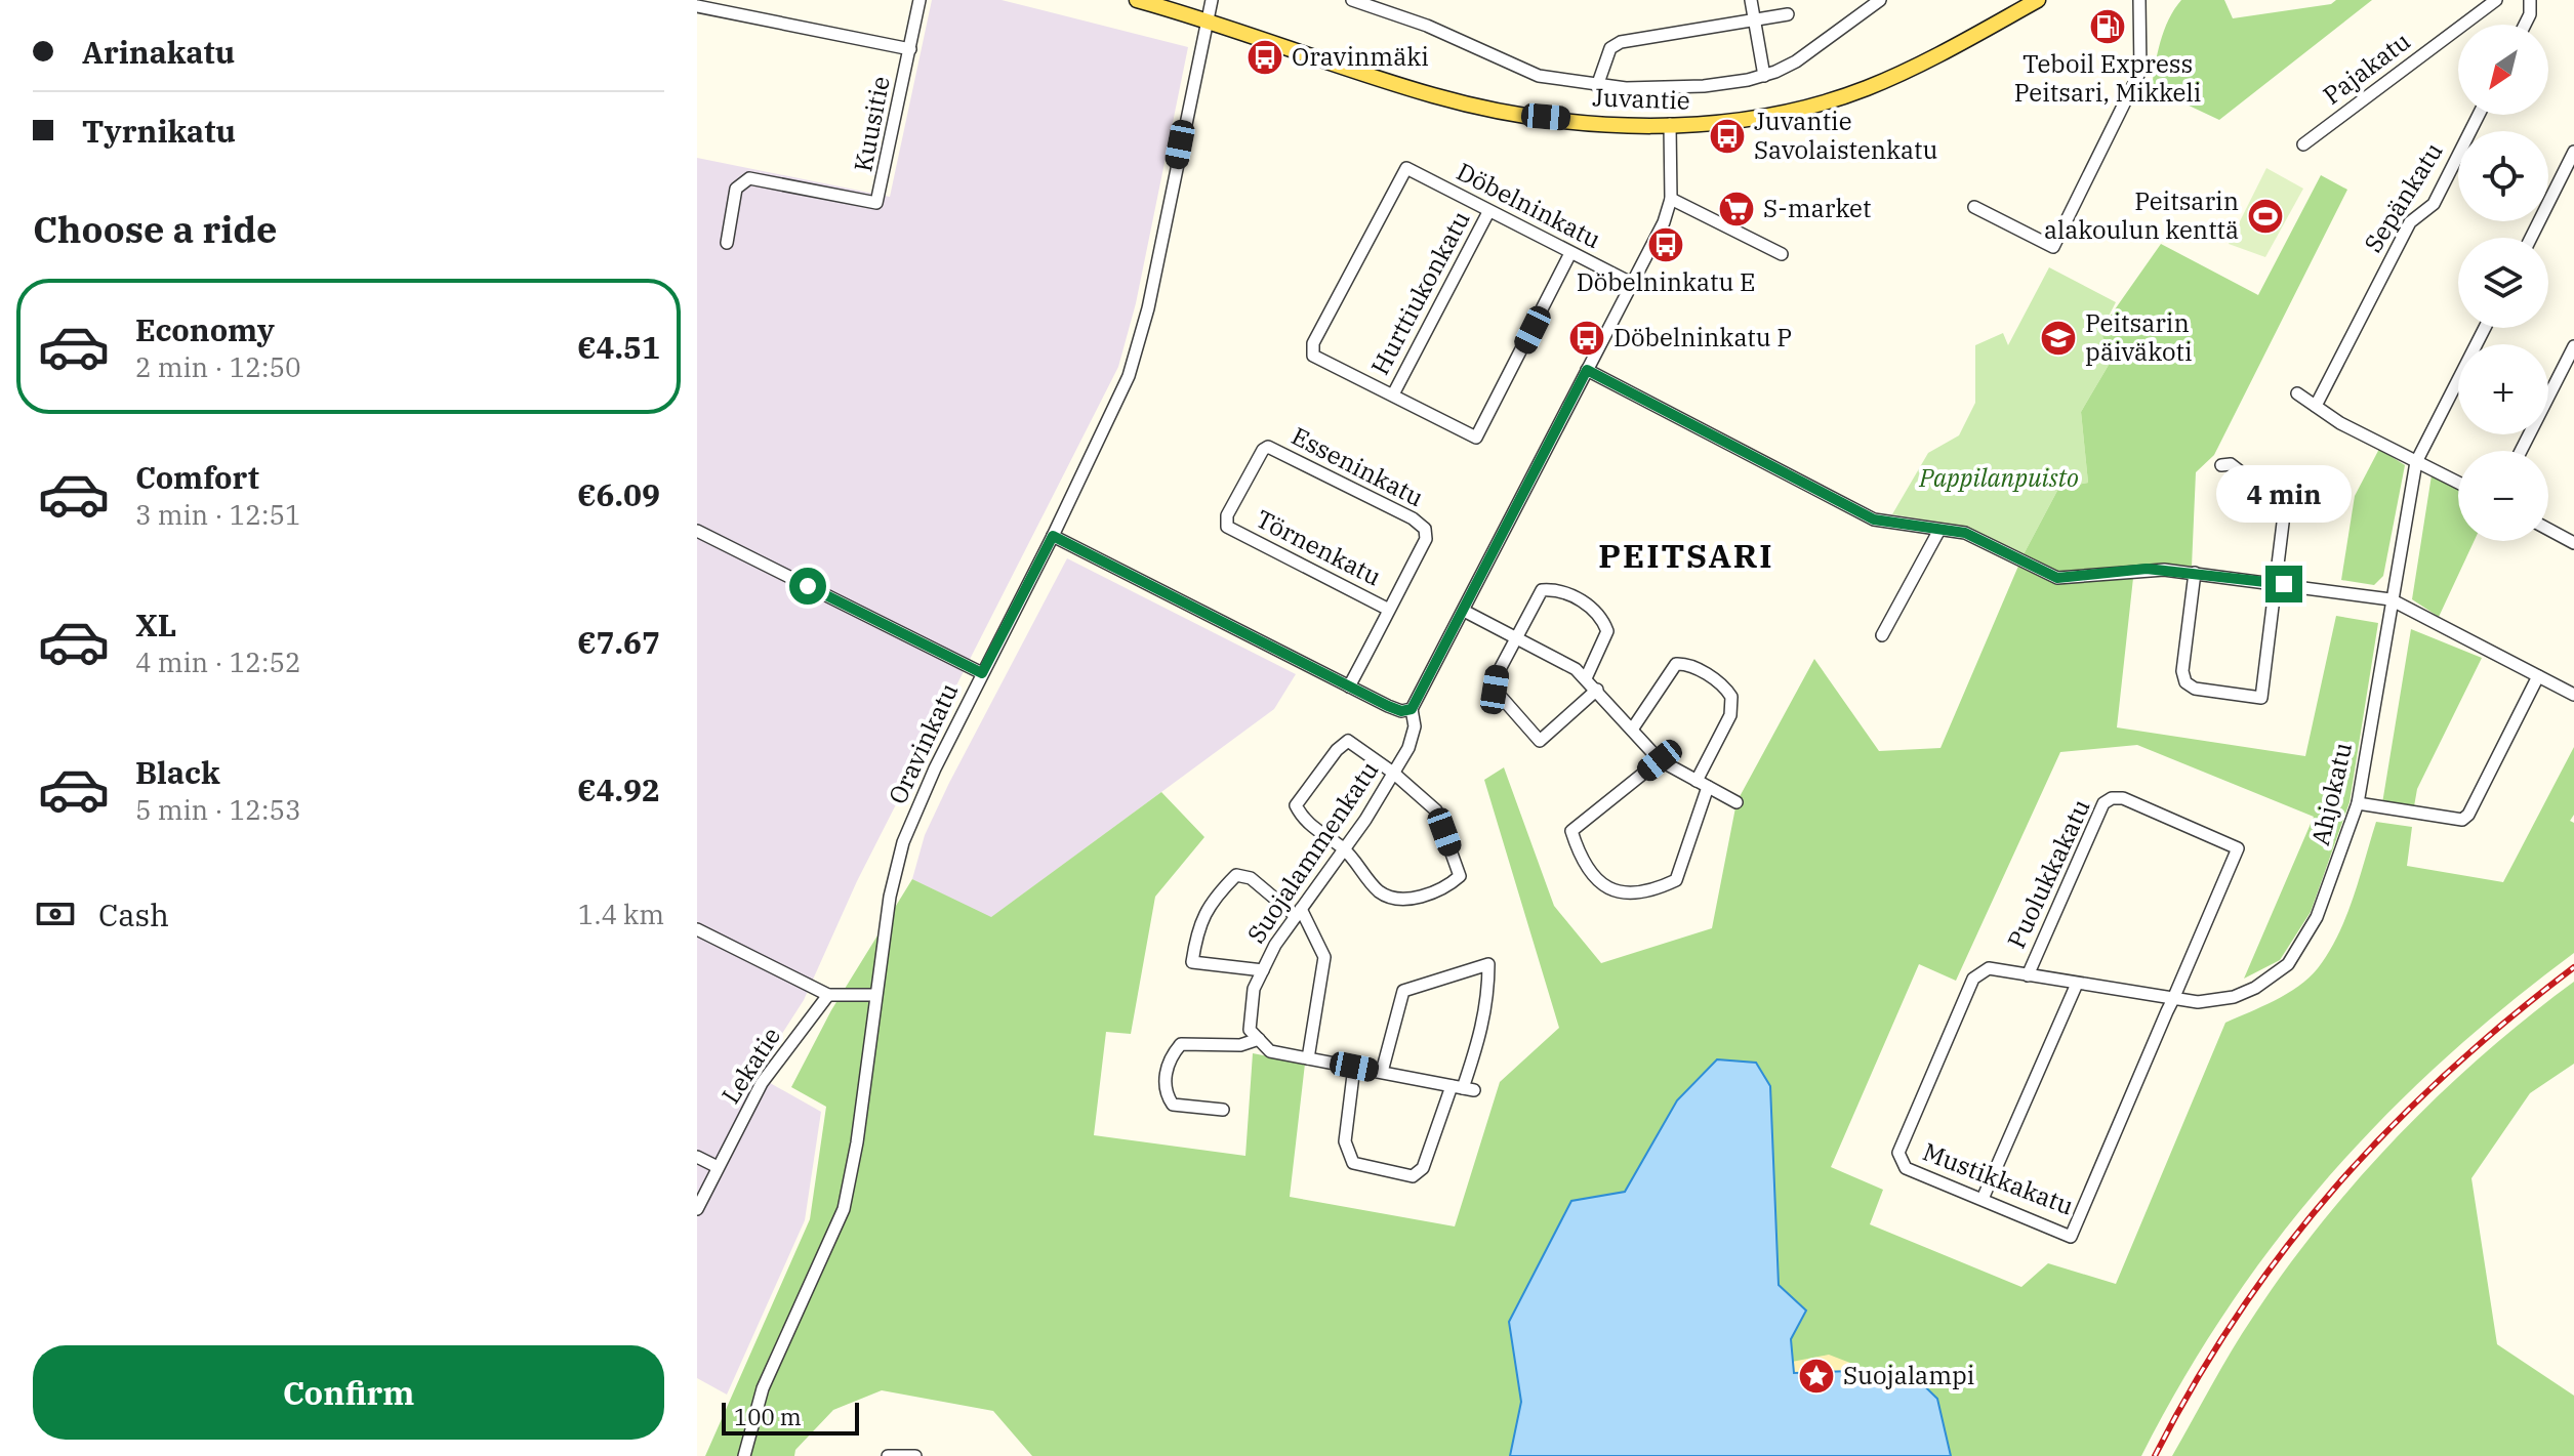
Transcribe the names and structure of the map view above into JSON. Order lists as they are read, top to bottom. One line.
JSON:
{"streets":{"main road":["Juvantie"],"street":["Pajakatu","Kuusitie","Sepänkatu","Döbelninkatu","Hurttiukonkatu","Esseninkatu","Törnenkatu","Oravinkatu","Ahjokatu","Suojalammenkatu","Puolukkakatu","Lekatie","Mustikkakatu"]},"crossings":[["Juvantie","Oravinkatu"],["Döbelninkatu","Hurttiukonkatu"],["Döbelninkatu","Suojalammenkatu"],["Esseninkatu","Törnenkatu"],["Ahjokatu","Puolukkakatu"],["Ahjokatu","Mustikkakatu"],["Puolukkakatu","Mustikkakatu"]],"districts":["PEITSARI"],"parks":["Pappilanpuisto"],"places":{"fuel station":["Teboil Express Peitsari, Mikkeli"],"bus stop":["Oravinmäki","Juvantie Savolaistenkatu","Döbelninkatu E","Döbelninkatu P"],"supermarket":["S-market"],"sports":["Peitsarin alakoulun kenttä"],"school or university":["Peitsarin päiväkoti"],"place":["Suojalampi"]},"scale_bar":"100 m","north":"bottom left","page":{"banner":["Arinakatu","Tyrnikatu"],"map_buttons":["+","−"],"heading":"Choose a ride","list":[{"name":"Economy","note":"2 min · 12:50","value":"€4.51"},{"name":"Comfort","note":"3 min · 12:51","value":"€6.09"},{"name":"XL","note":"4 min · 12:52","value":"€7.67"},{"name":"Black","note":"5 min · 12:53","value":"€4.92"}],"bubble":"4 min","pay":["Cash","1.4 km"],"buttons":"Confirm","scale":"100 m"}}
